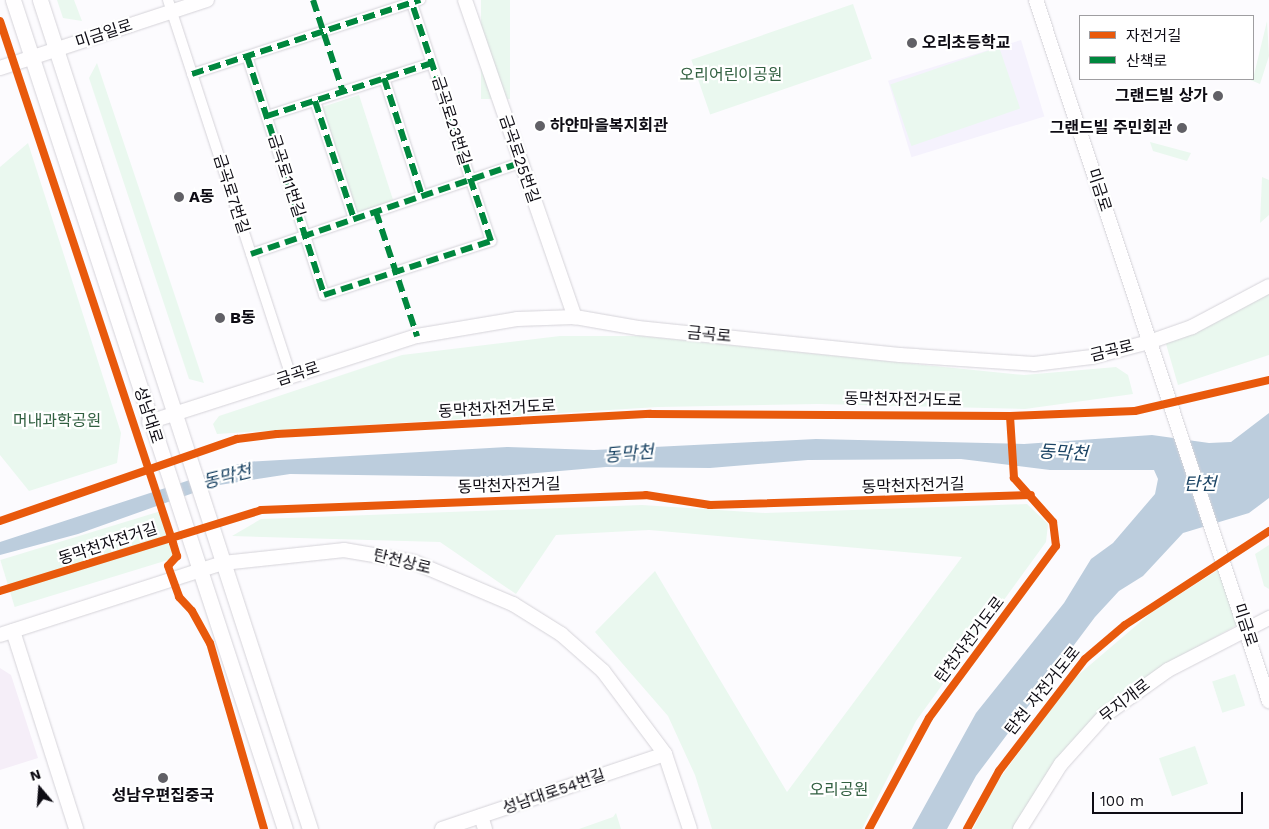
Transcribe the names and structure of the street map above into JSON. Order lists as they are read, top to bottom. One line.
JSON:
{"streets":{"main road":["성남대로"],"street":["미금일로","금곡로23번길","금곡로25번길","금곡로11번길","미금로","금곡로7번길","금곡로","탄천상로","무지개로","성남대로54번길"],"cycle path":["동막천자전거도로","동막천자전거길","탄천자전거도로","탄천 자전거도로"]},"crossings":[["미금일로","금곡로7번길"],["미금일로","성남대로"],["금곡로23번길","금곡로11번길"],["금곡로25번길","금곡로"],["금곡로11번길","금곡로7번길"],["미금로","금곡로"],["미금로","무지개로"],["금곡로7번길","금곡로"],["금곡로","성남대로"],["성남대로","탄천상로"],["탄천상로","성남대로54번길"]],"water":["동막천","탄천"],"parks":["오리어린이공원","머내과학공원","오리공원"],"places":["오리초등학교","그랜드빌 상가","하얀마을복지회관","그랜드빌 주민회관","A동","B동","성남우편집중국"],"legend":["자전거길","산책로"],"scale_bar":"100 m","north":"top"}
